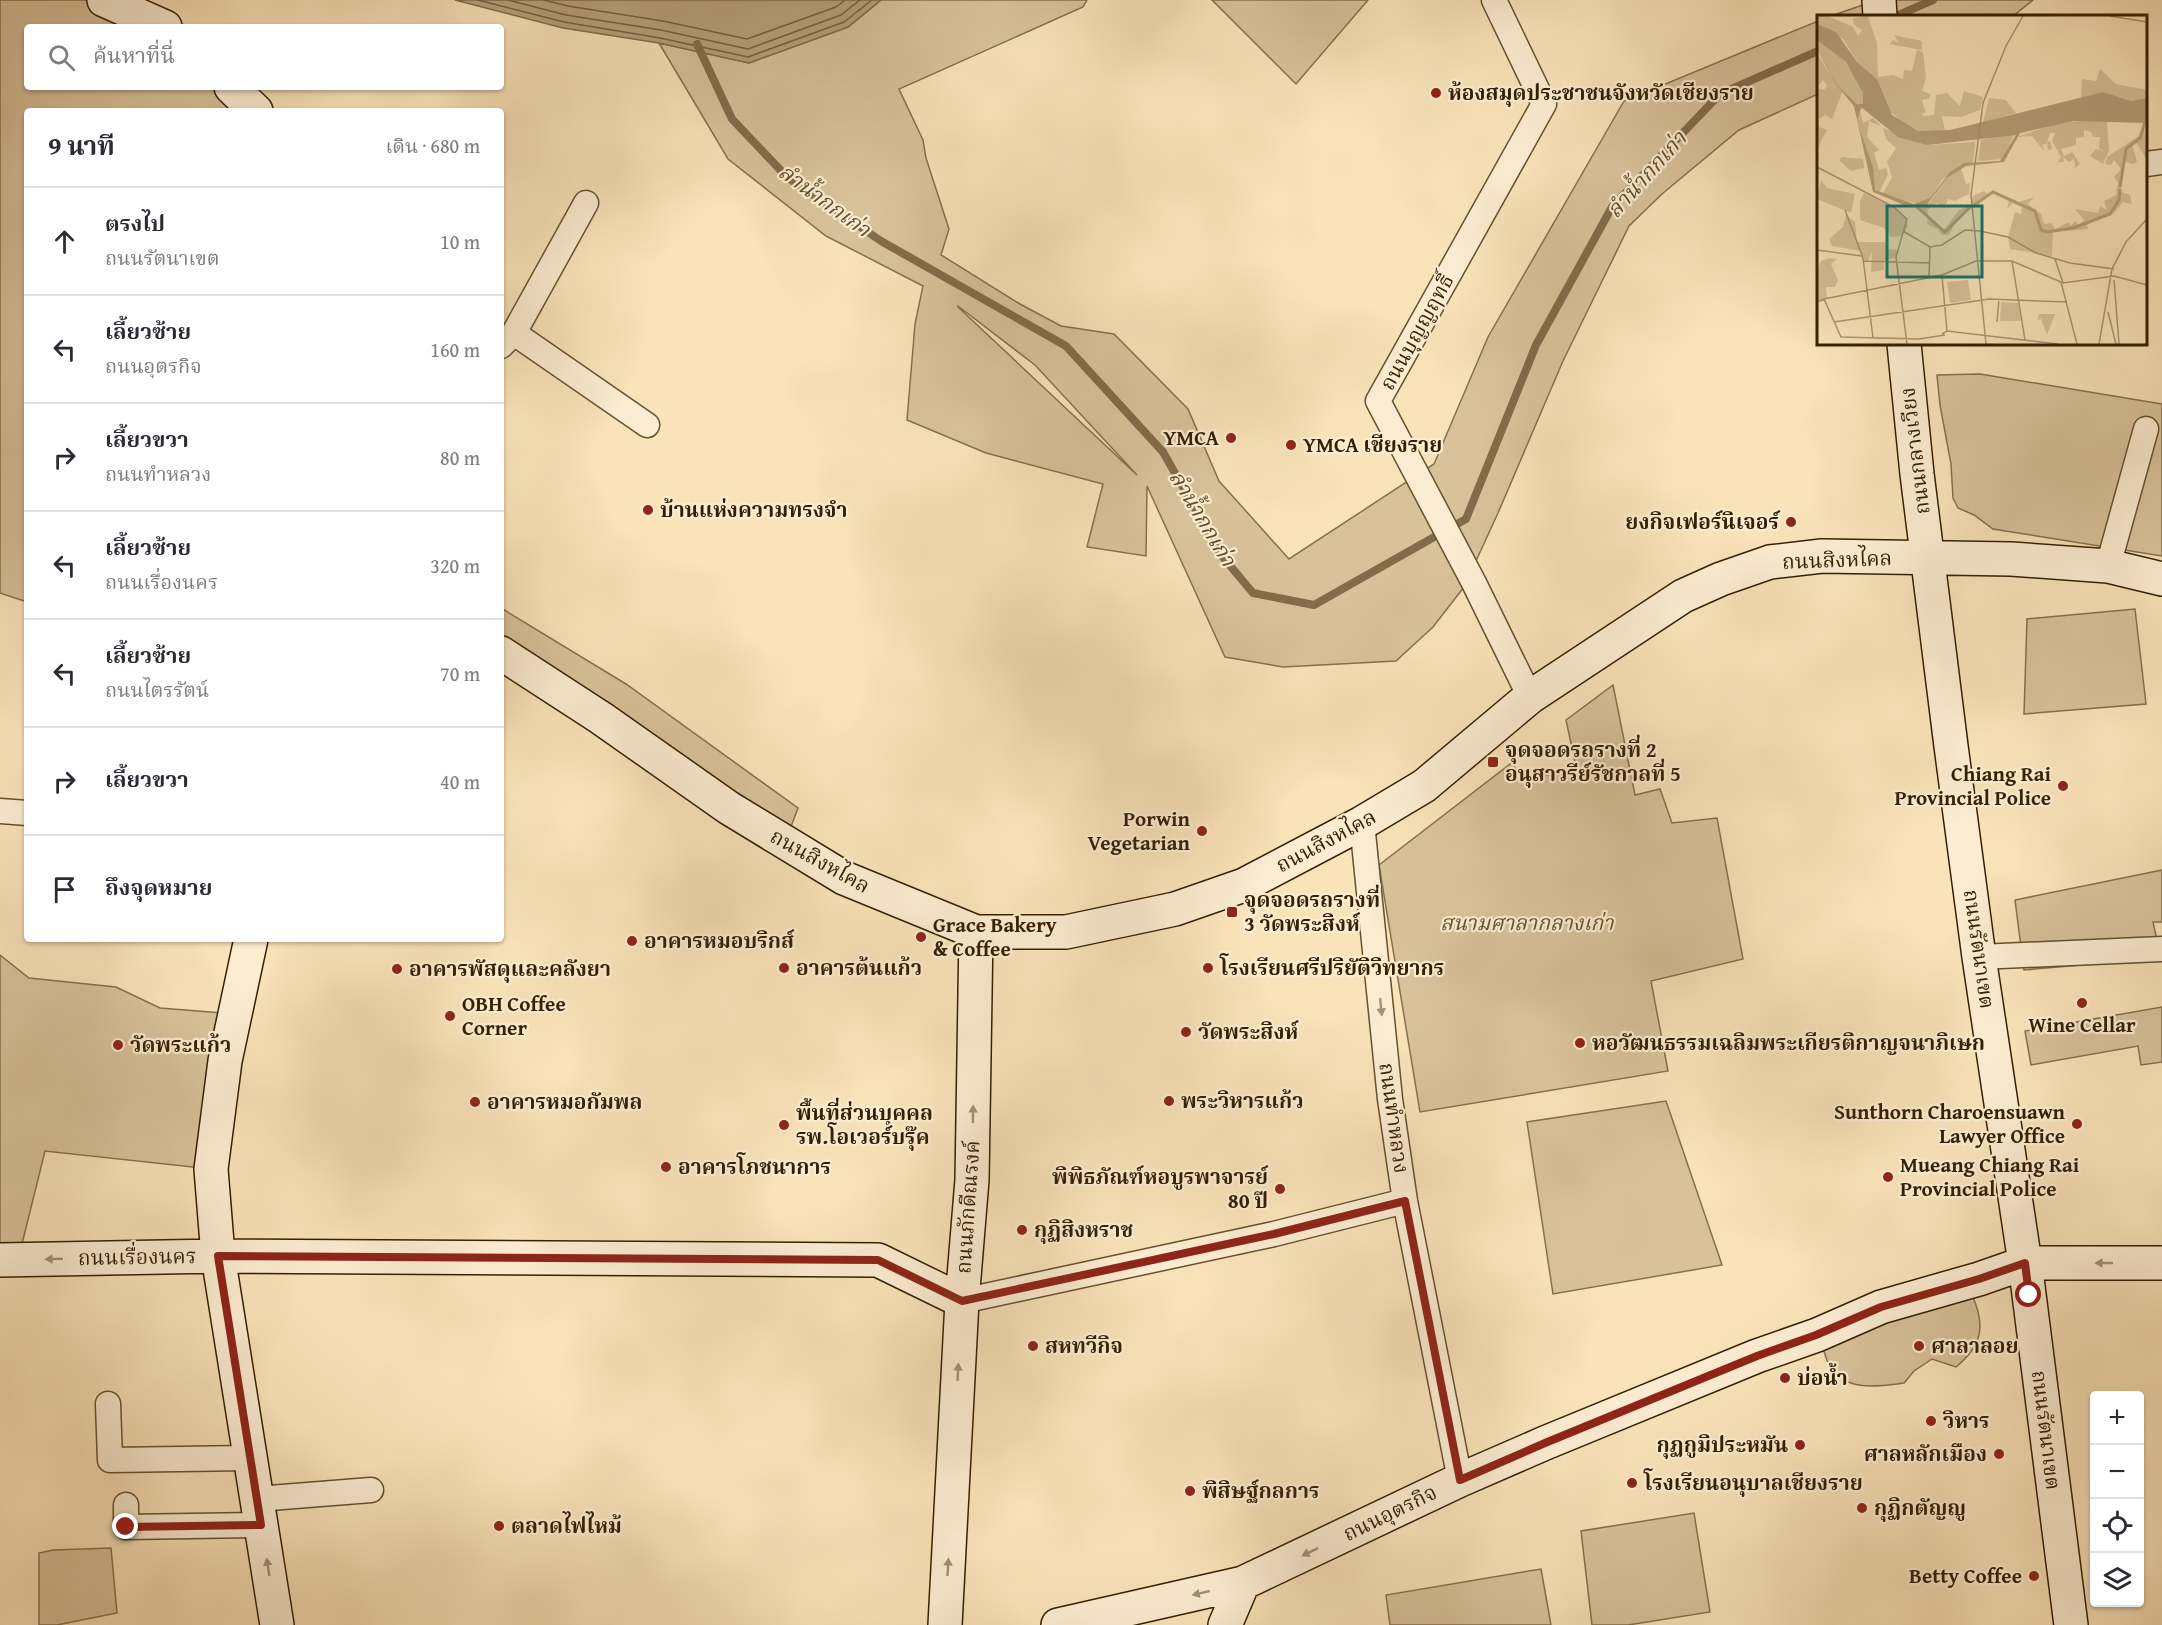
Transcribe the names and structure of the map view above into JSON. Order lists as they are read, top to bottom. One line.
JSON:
{"streets":{"street":["ถนนบุญญฤทธิ์","ถนนกลางเวียง","ถนนสิงหไคล","ถนนรัตนาเขต","ถนนทำหลวง","ถนนภักดีณรงค์","ถนนเรื่องนคร","ถนนอุตรกิจ"]},"crossings":[["ถนนบุญญฤทธิ์","ถนนสิงหไคล"],["ถนนกลางเวียง","ถนนสิงหไคล"],["ถนนกลางเวียง","ถนนรัตนาเขต"],["ถนนสิงหไคล","ถนนรัตนาเขต"],["ถนนสิงหไคล","ถนนทำหลวง"],["ถนนสิงหไคล","ถนนภักดีณรงค์"],["ถนนรัตนาเขต","ถนนอุตรกิจ"],["ถนนทำหลวง","ถนนอุตรกิจ"],["ถนนภักดีณรงค์","ถนนเรื่องนคร"]],"one_way":["ถนนทำหลวง","ถนนภักดีณรงค์","ถนนอุตรกิจ"],"water":["ลำน้ำกกเก่า"],"parks":["สนามศาลากลางเก่า"],"places":{"other":["ห้องสมุดประชาชนจังหวัดเชียงราย","YMCA","YMCA เชียงราย","บ้านแห่งความทรงจำ","ยงกิจเฟอร์นิเจอร์","Chiang Rai Provincial Police","Porwin Vegetarian","Grace Bakery & Coffee","อาคารหมอบริกส์","อาคารต้นแก้ว","โรงเรียนศรีปริยัติวิทยากร","อาคารพัสดุและคลังยา","Wine Cellar","OBH Coffee Corner","วัดพระสิงห์","หอวัฒนธรรมเฉลิมพระเกียรติกาญจนาภิเษก","วัดพระแก้ว","พระวิหารแก้ว","อาคารหมอกัมพล","Sunthorn Charoensuawn Lawyer Office","พื้นที่ส่วนบุคคล รพ.โอเวอร์บรุ๊ค","อาคารโภชนาการ","Mueang Chiang Rai Provincial Police","พิพิธภัณฑ์หอบูรพาจารย์ 80 ปี","กุฏิสิงหราช","สหทวีกิจ","ศาลาลอย","บ่อน้ำ","วิหาร","กุฏกูมิประหมัน","ศาลหลักเมือง","โรงเรียนอนุบาลเชียงราย","พิสิษฐ์กลการ","กุฏิกตัญญู","ตลาดไฟไหม้","Betty Coffee"],"transit":["จุดจอดรถรางที่ 2 อนุสาวรีย์รัชกาลที่ 5","จุดจอดรถรางที่ 3 วัดพระสิงห์"]},"page":{"search":"ค้นหาที่นี่","heading":["9 นาที","เดิน · 680 m"],"list":[["ตรงไป","ถนนรัตนาเขต","10 m"],["เลี้ยวซ้าย","ถนนอุตรกิจ","160 m"],["เลี้ยวขวา","ถนนทำหลวง","80 m"],["เลี้ยวซ้าย","ถนนเรื่องนคร","320 m"],["เลี้ยวซ้าย","ถนนไตรรัตน์","70 m"],["เลี้ยวขวา","40 m"],"ถึงจุดหมาย"],"map_buttons":["+","−"]}}
